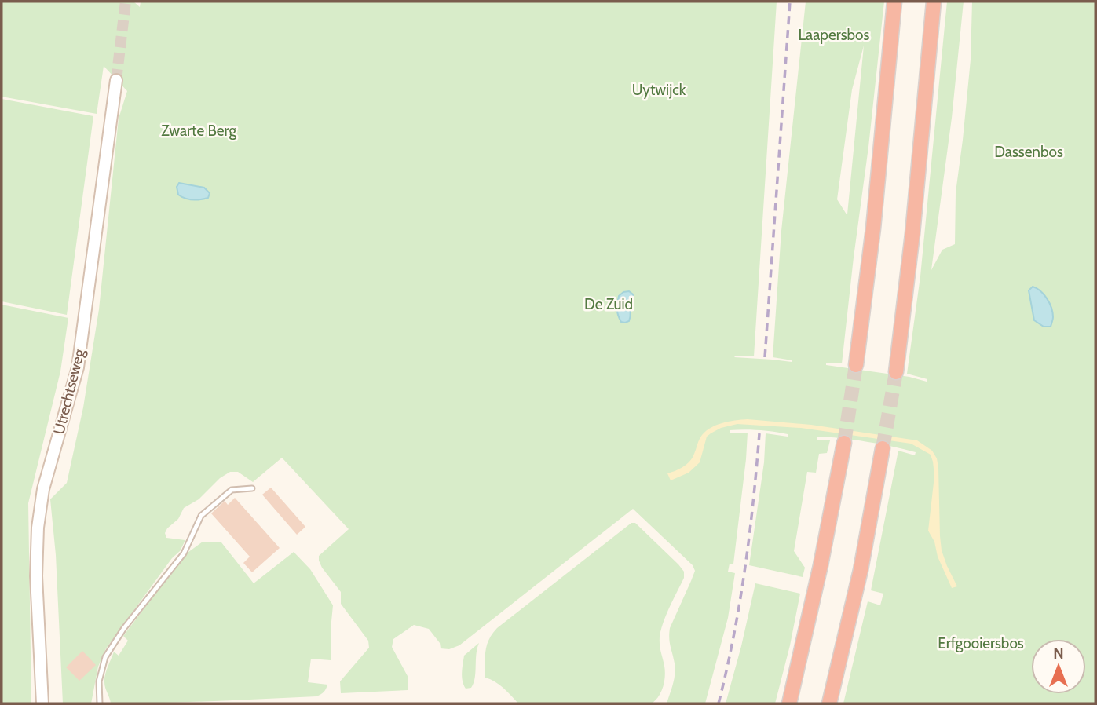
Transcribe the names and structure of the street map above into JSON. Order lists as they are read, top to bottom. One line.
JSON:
{"streets":{"main road":["Utrechtseweg"]},"parks":["Laapersbos","Uytwijck","Zwarte Berg","Dassenbos","De Zuid","Erfgooiersbos"],"north":"top"}
